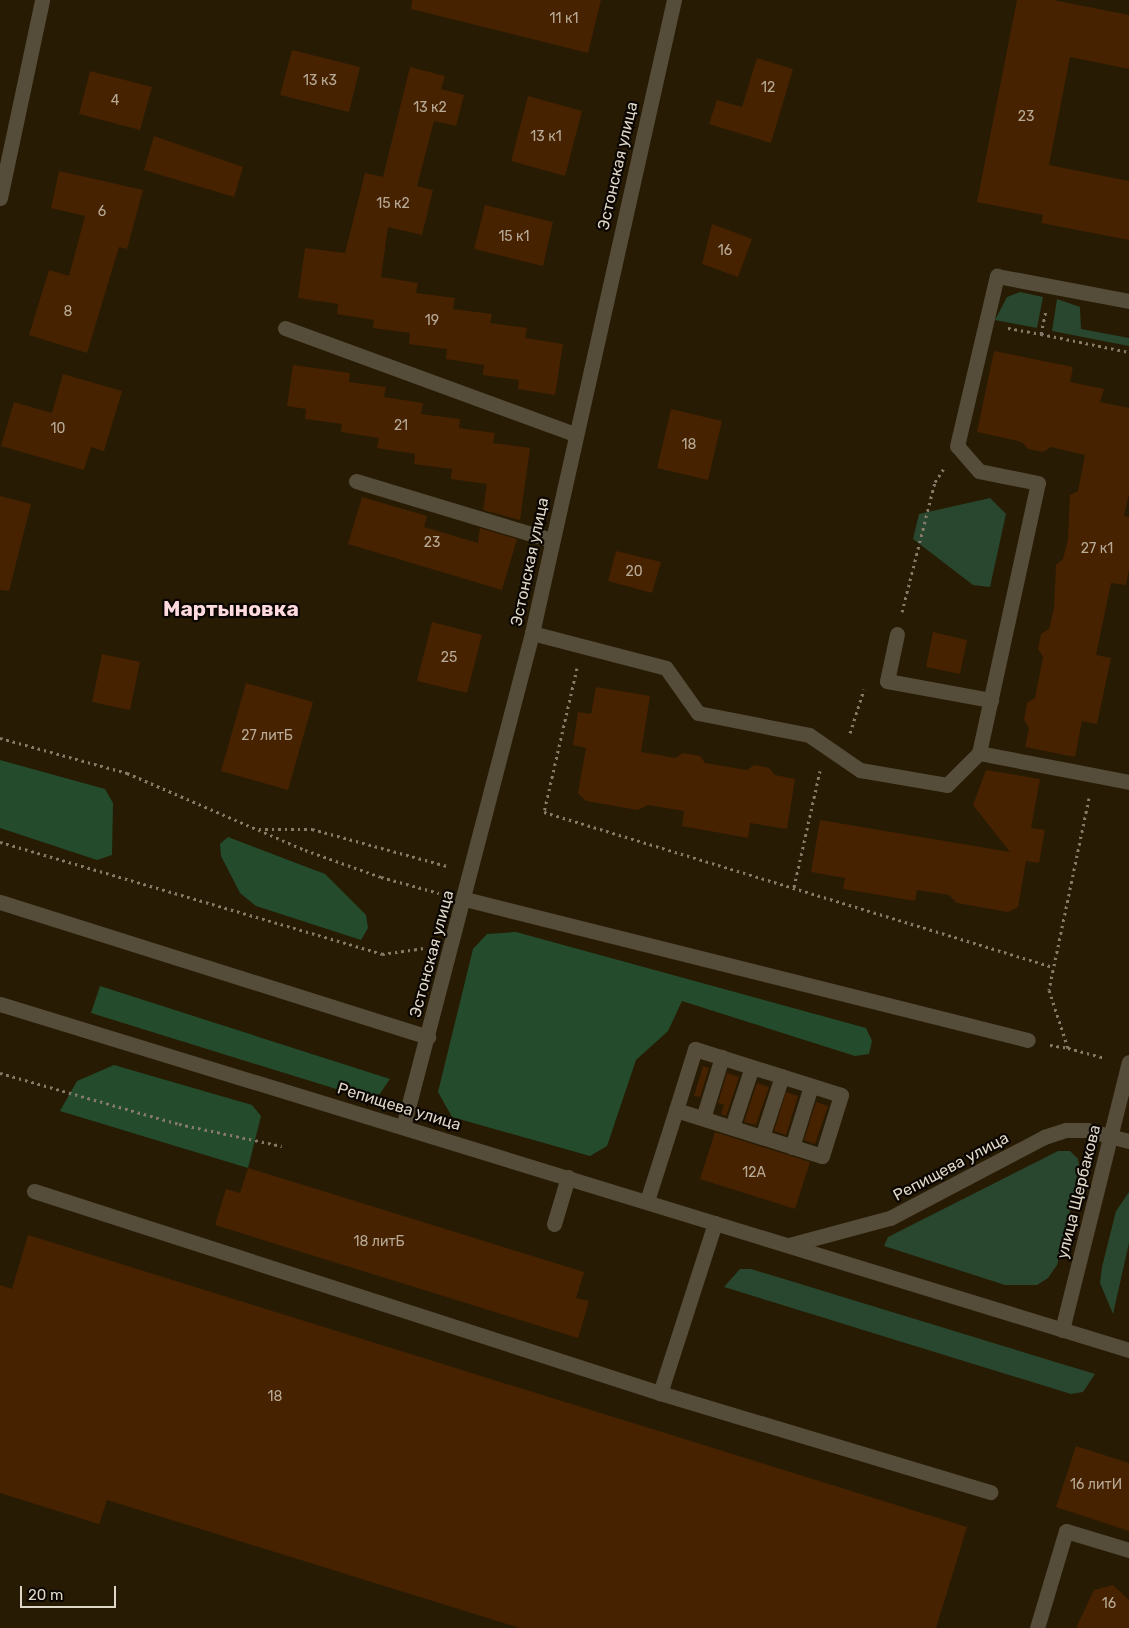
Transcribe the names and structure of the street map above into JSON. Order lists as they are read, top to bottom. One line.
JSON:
{"streets":{"street":["Эстонская улица","Репищева улица","улица Щербакова"]},"crossings":[["Эстонская улица","Репищева улица"],["Репищева улица","улица Щербакова"]],"districts":["Мартыновка"],"house_numbers":["11 к1","13 к3","12","4","13 к2","23","13 к1","15 к2","6","15 к1","16","8","19","21","10","18","23","27 к1","20","25","27 литБ","12А","18 литБ","18","16 литИ","16"],"scale_bar":"20 m"}
